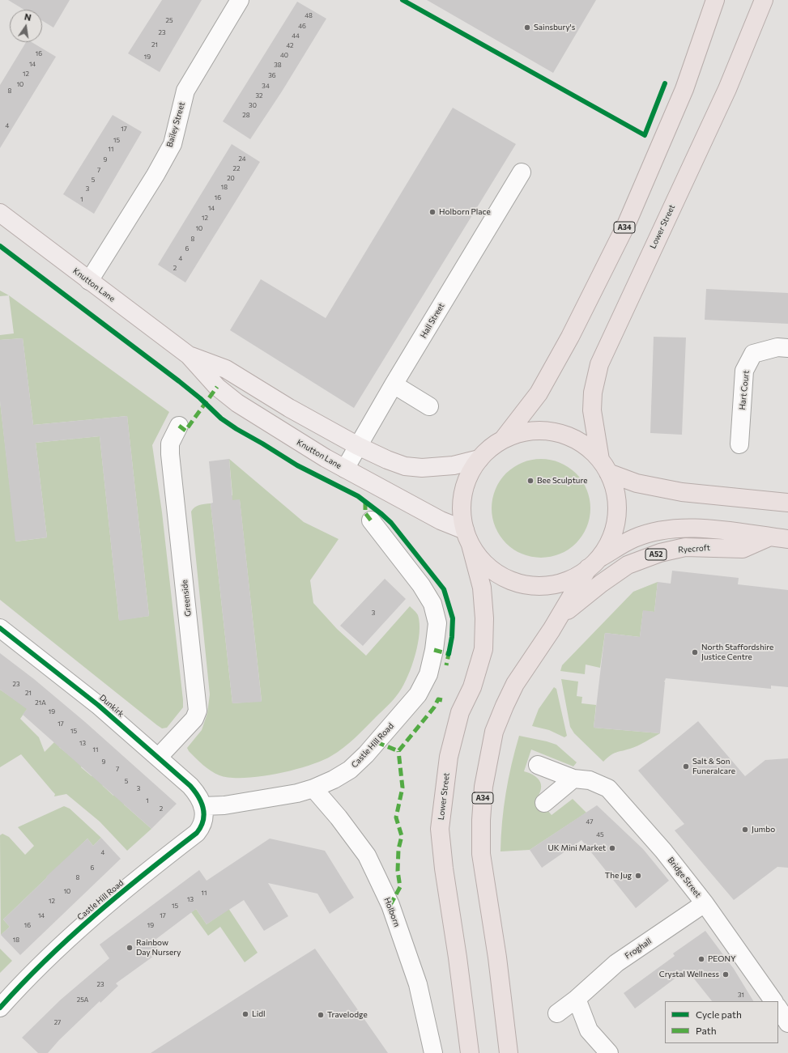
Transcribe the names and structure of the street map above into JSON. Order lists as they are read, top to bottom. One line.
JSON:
{"streets":{"highway":["Lower Street","A34","Ryecroft","A52"],"main road":["Knutton Lane"],"street":["Bailey Street","Hall Street","Hart Court","Greenside","Dunkirk","Castle Hill Road","Bridge Street","Holborn","Froghall"]},"crossings":[["Bailey Street","Knutton Lane"],["Lower Street","A34"],["Lower Street","Knutton Lane"],["A34","Ryecroft"],["Knutton Lane","Hall Street"],["Greenside","Dunkirk"],["Dunkirk","Castle Hill Road"],["Castle Hill Road","Holborn"],["Bridge Street","Froghall"]],"places":["Sainsbury's","Holborn Place","Bee Sculpture","North Staffordshire Justice Centre","Salt & Son Funeralcare","Jumbo","UK Mini Market","The Jug","Rainbow Day Nursery","PEONY","Crystal Wellness","Lidl","Travelodge"],"house_numbers":["48","25","46","23","44","21","42","16","40","19","14","38","12","36","10","34","8","32","30","28","4","17","15","11","24","9","22","7","20","5","18","3","16","1","14","12","10","8","6","4","2","3","23","21","21A","19","17","15","13","11","9","7","5","3","1","2","47","45","4","6","8","10","11","13","12","15","14","17","16","19","18","23","31","25A","27"],"legend":["Cycle path","Path"],"north":"top"}
